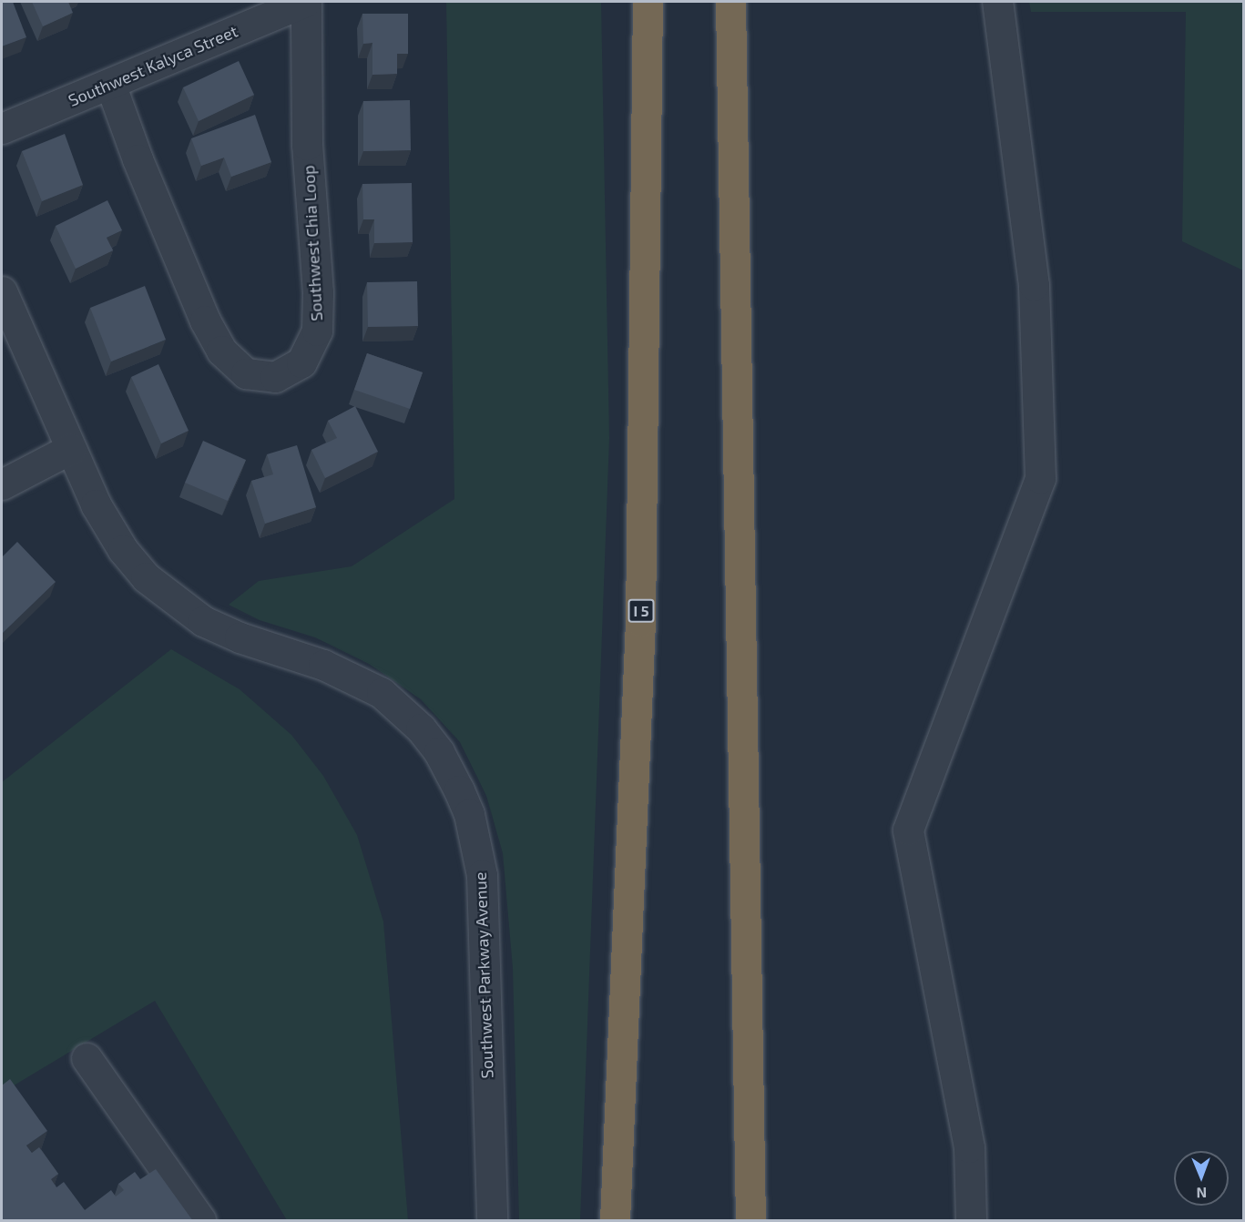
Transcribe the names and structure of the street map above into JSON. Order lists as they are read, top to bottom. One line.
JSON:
{"streets":{"highway":["I 5"],"street":["Southwest Kalyca Street","Southwest Chia Loop","Southwest Parkway Avenue"]},"crossings":[["Southwest Kalyca Street","Southwest Chia Loop"]],"north":"bottom"}
